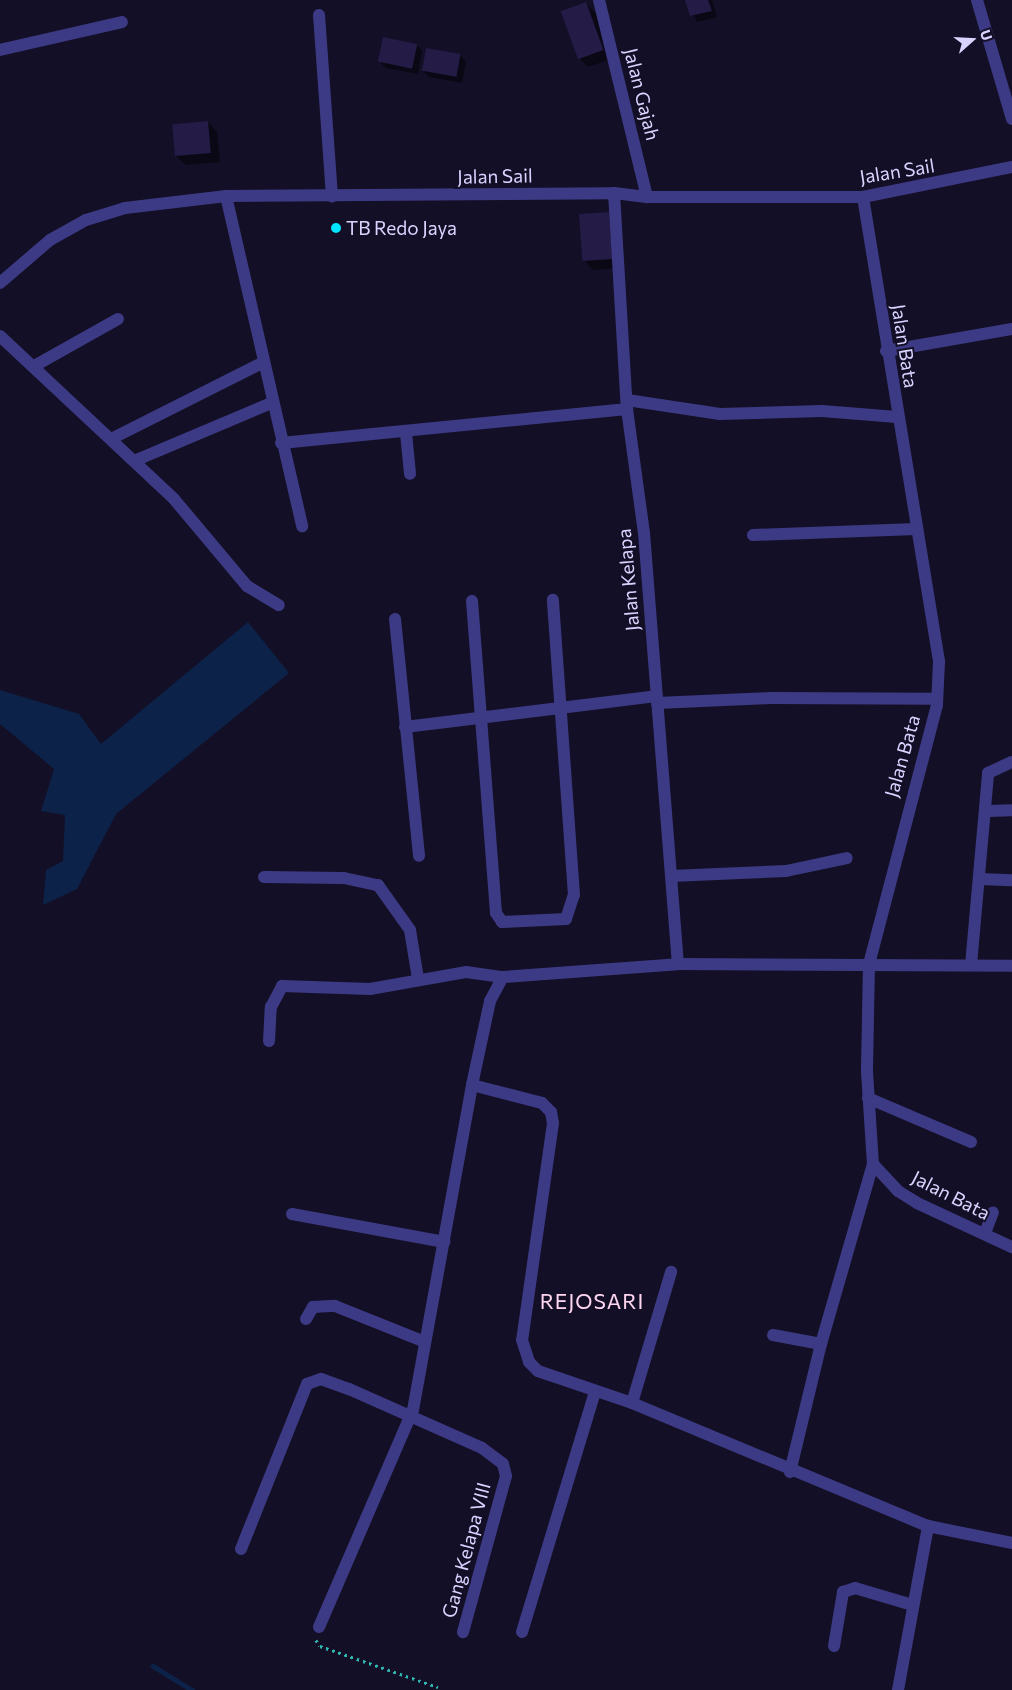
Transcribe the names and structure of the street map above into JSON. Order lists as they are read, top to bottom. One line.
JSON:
{"streets":{"street":["Jalan Gajah","Jalan Sail","Jalan Bata","Jalan Kelapa","Gang Kelapa VIII"]},"crossings":[["Jalan Gajah","Jalan Sail"],["Jalan Sail","Jalan Bata"],["Jalan Sail","Jalan Kelapa"]],"districts":["REJOSARI"],"places":["TB Redo Jaya"],"north":"right"}
